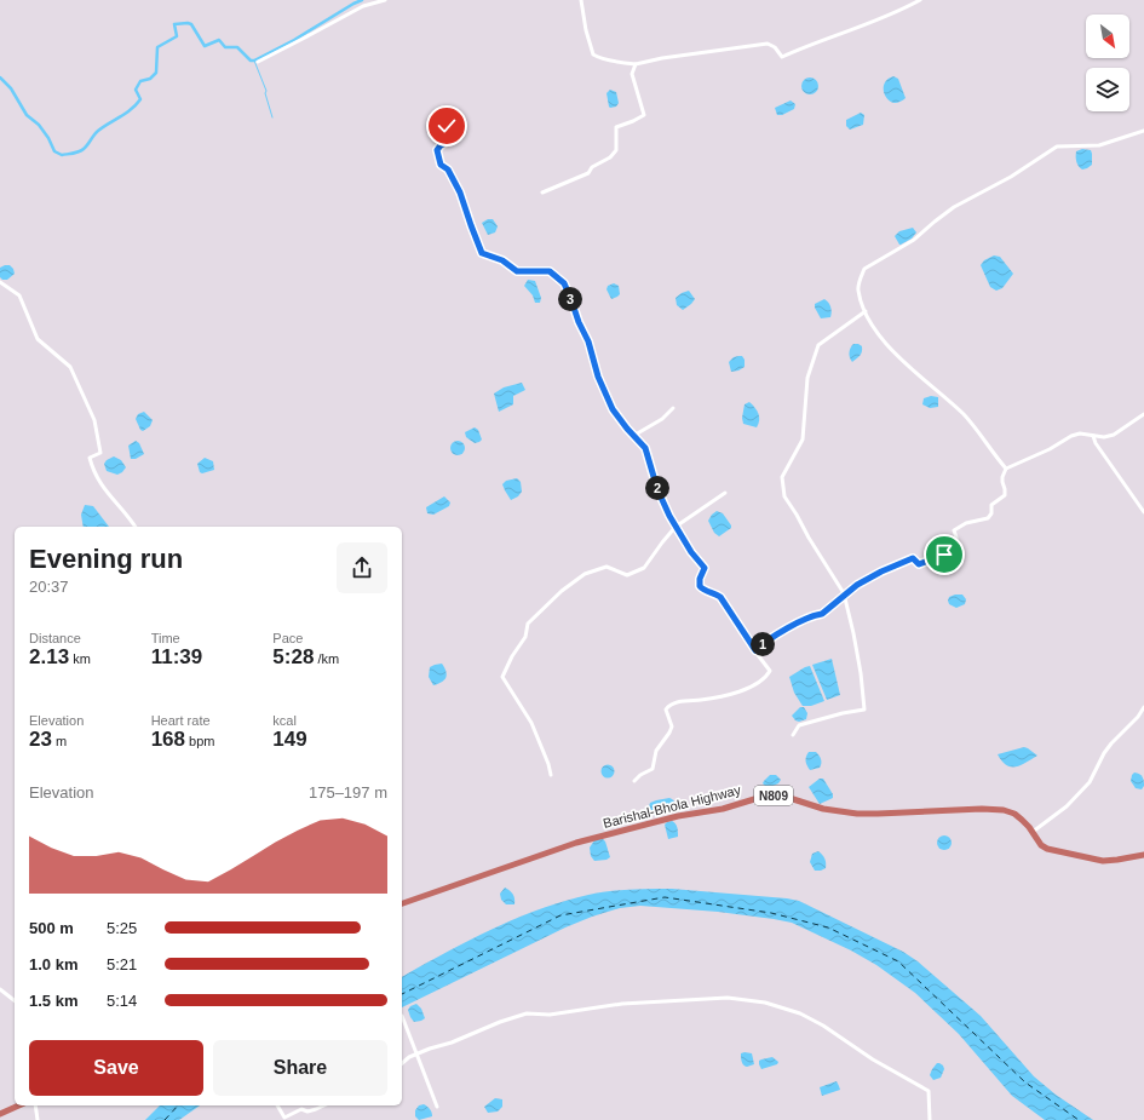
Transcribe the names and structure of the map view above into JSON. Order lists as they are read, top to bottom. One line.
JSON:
{"streets":{"highway":["N809","Barishal-Bhola Highway"]},"north":"bottom right","page":{"pins":["3","2","1"],"heading":["Evening run","20:37"],"stats":[["Distance","2.13 km"],["Time","11:39"],["Pace","5:28 /km"],["Elevation","23 m"],["Heart rate","168 bpm"],["kcal","149"]],"chart":["Elevation","175–197 m"],"list":[{"name":"500 m","note":"5:25"},{"name":"1.0 km","note":"5:21"},{"name":"1.5 km","note":"5:14"}],"buttons":["Save","Share"]}}
